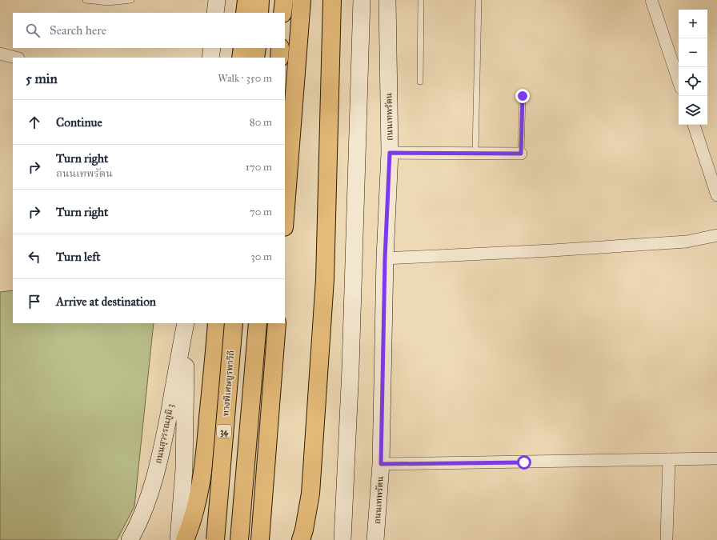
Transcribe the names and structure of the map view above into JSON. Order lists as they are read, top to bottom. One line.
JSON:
{"streets":{"highway":["ทางพิเศษบูรพาวิถี"],"main road":["ถนนเทพรัตน","ถนนสุวรรณภูมิ 3"]},"page":{"map_buttons":["+","−"],"search":"Search here","heading":["5 min","Walk · 350 m"],"list":[["Continue","80 m"],["Turn right","ถนนเทพรัตน","170 m"],["Turn right","70 m"],["Turn left","30 m"],"Arrive at destination"]}}
